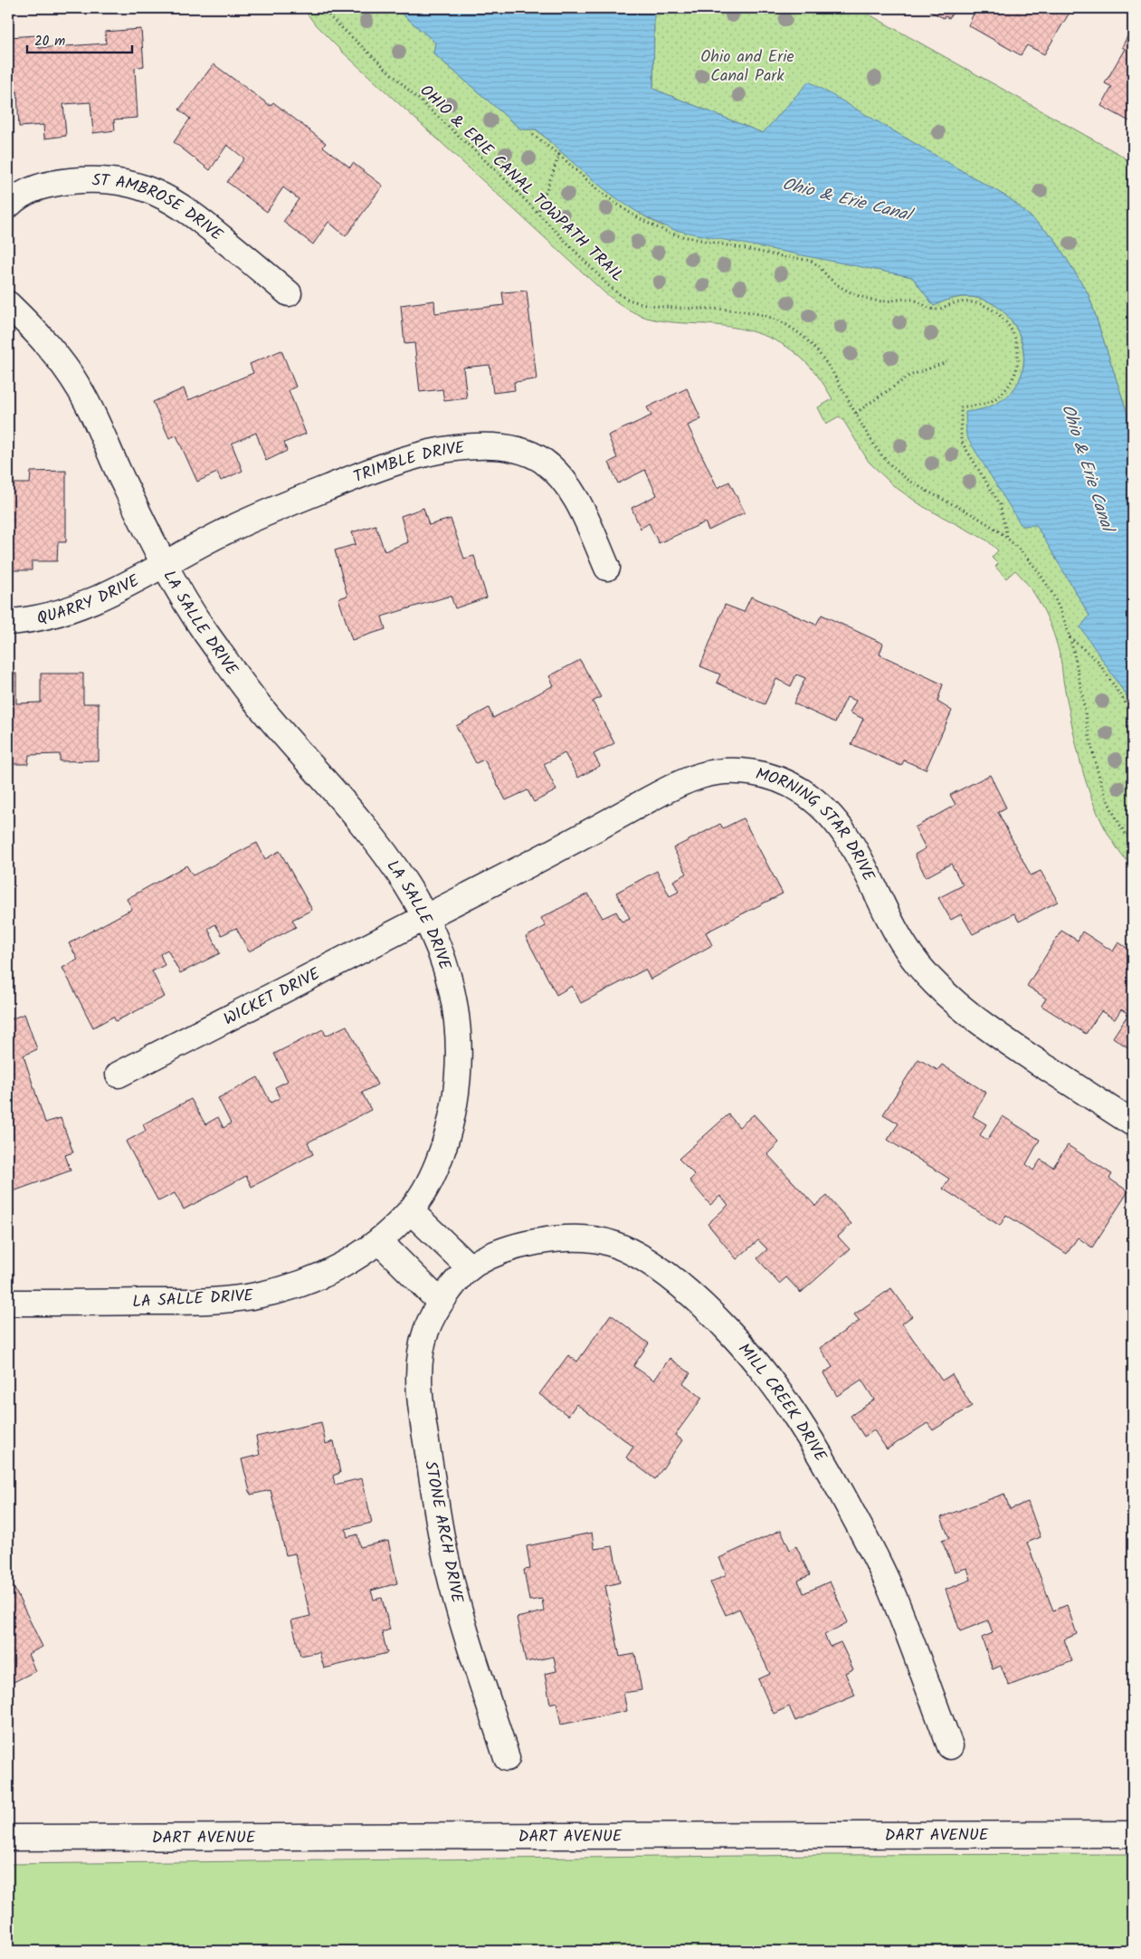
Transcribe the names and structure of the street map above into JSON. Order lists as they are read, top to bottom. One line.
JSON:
{"streets":{"street":["ST AMBROSE DRIVE","TRIMBLE DRIVE","QUARRY DRIVE","LA SALLE DRIVE","MORNING STAR DRIVE","WICKET DRIVE","MILL CREEK DRIVE","STONE ARCH DRIVE","DART AVENUE"],"path":["OHIO & ERIE CANAL TOWPATH TRAIL"]},"crossings":[["TRIMBLE DRIVE","QUARRY DRIVE"],["TRIMBLE DRIVE","LA SALLE DRIVE"],["QUARRY DRIVE","LA SALLE DRIVE"],["LA SALLE DRIVE","MORNING STAR DRIVE"],["LA SALLE DRIVE","WICKET DRIVE"],["MORNING STAR DRIVE","WICKET DRIVE"],["MILL CREEK DRIVE","STONE ARCH DRIVE"]],"water":["Ohio & Erie Canal"],"parks":["Ohio and Erie Canal Park"],"scale_bar":"20 m"}
